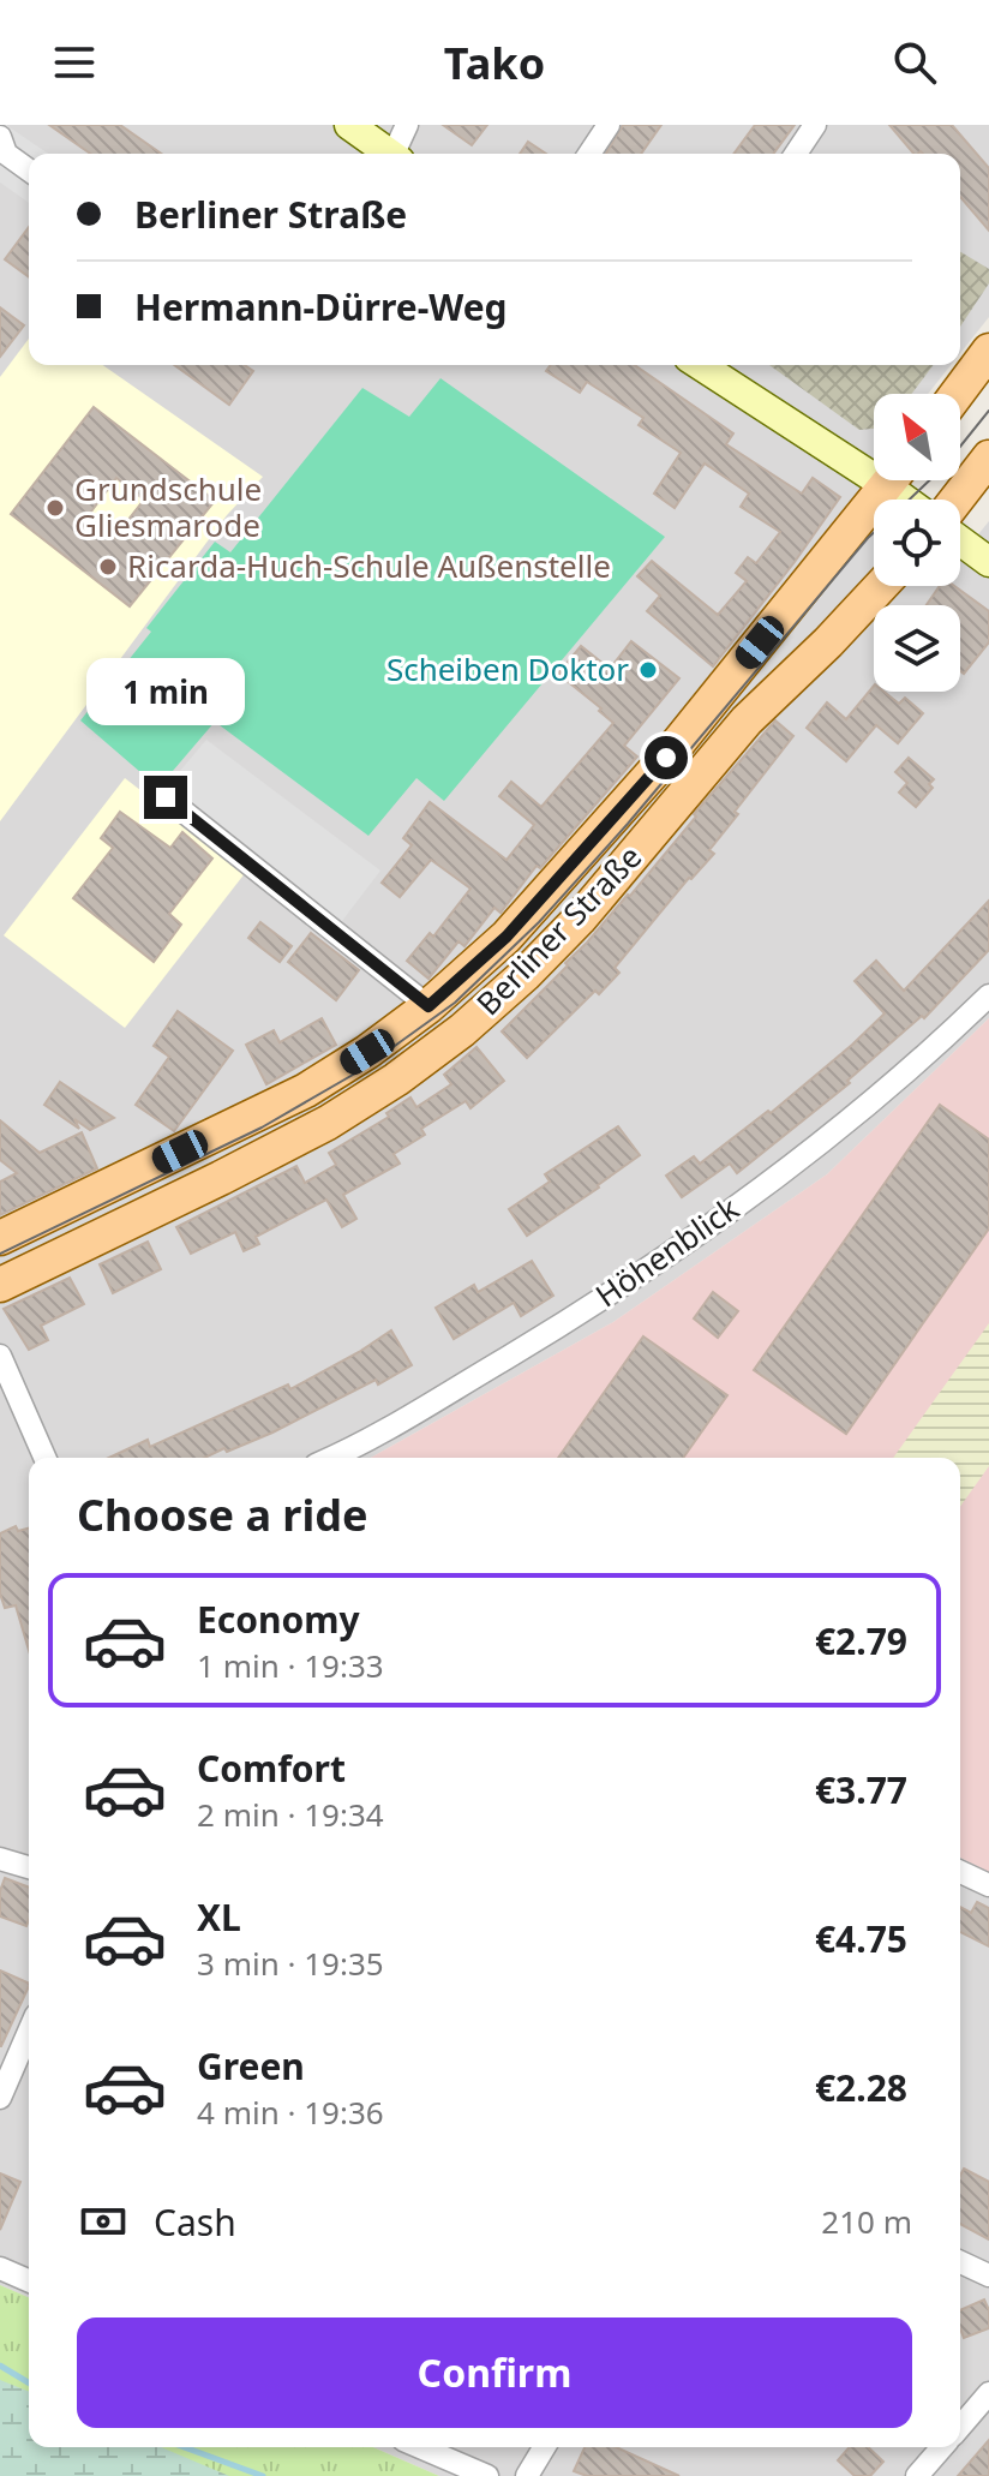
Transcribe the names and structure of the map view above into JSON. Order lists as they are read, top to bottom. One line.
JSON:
{"streets":{"main road":["Berliner Straße"],"street":["Höhenblick"]},"places":["Grundschule Gliesmarode","Ricarda-Huch-Schule Außenstelle","Scheiben Doktor"],"north":"top left","page":{"header":"Tako","banner":["Berliner Straße","Hermann-Dürre-Weg"],"bubble":"1 min","heading":"Choose a ride","list":[{"name":"Economy","note":"1 min · 19:33","value":"€2.79"},{"name":"Comfort","note":"2 min · 19:34","value":"€3.77"},{"name":"XL","note":"3 min · 19:35","value":"€4.75"},{"name":"Green","note":"4 min · 19:36","value":"€2.28"}],"pay":["Cash","210 m"],"buttons":"Confirm"}}
